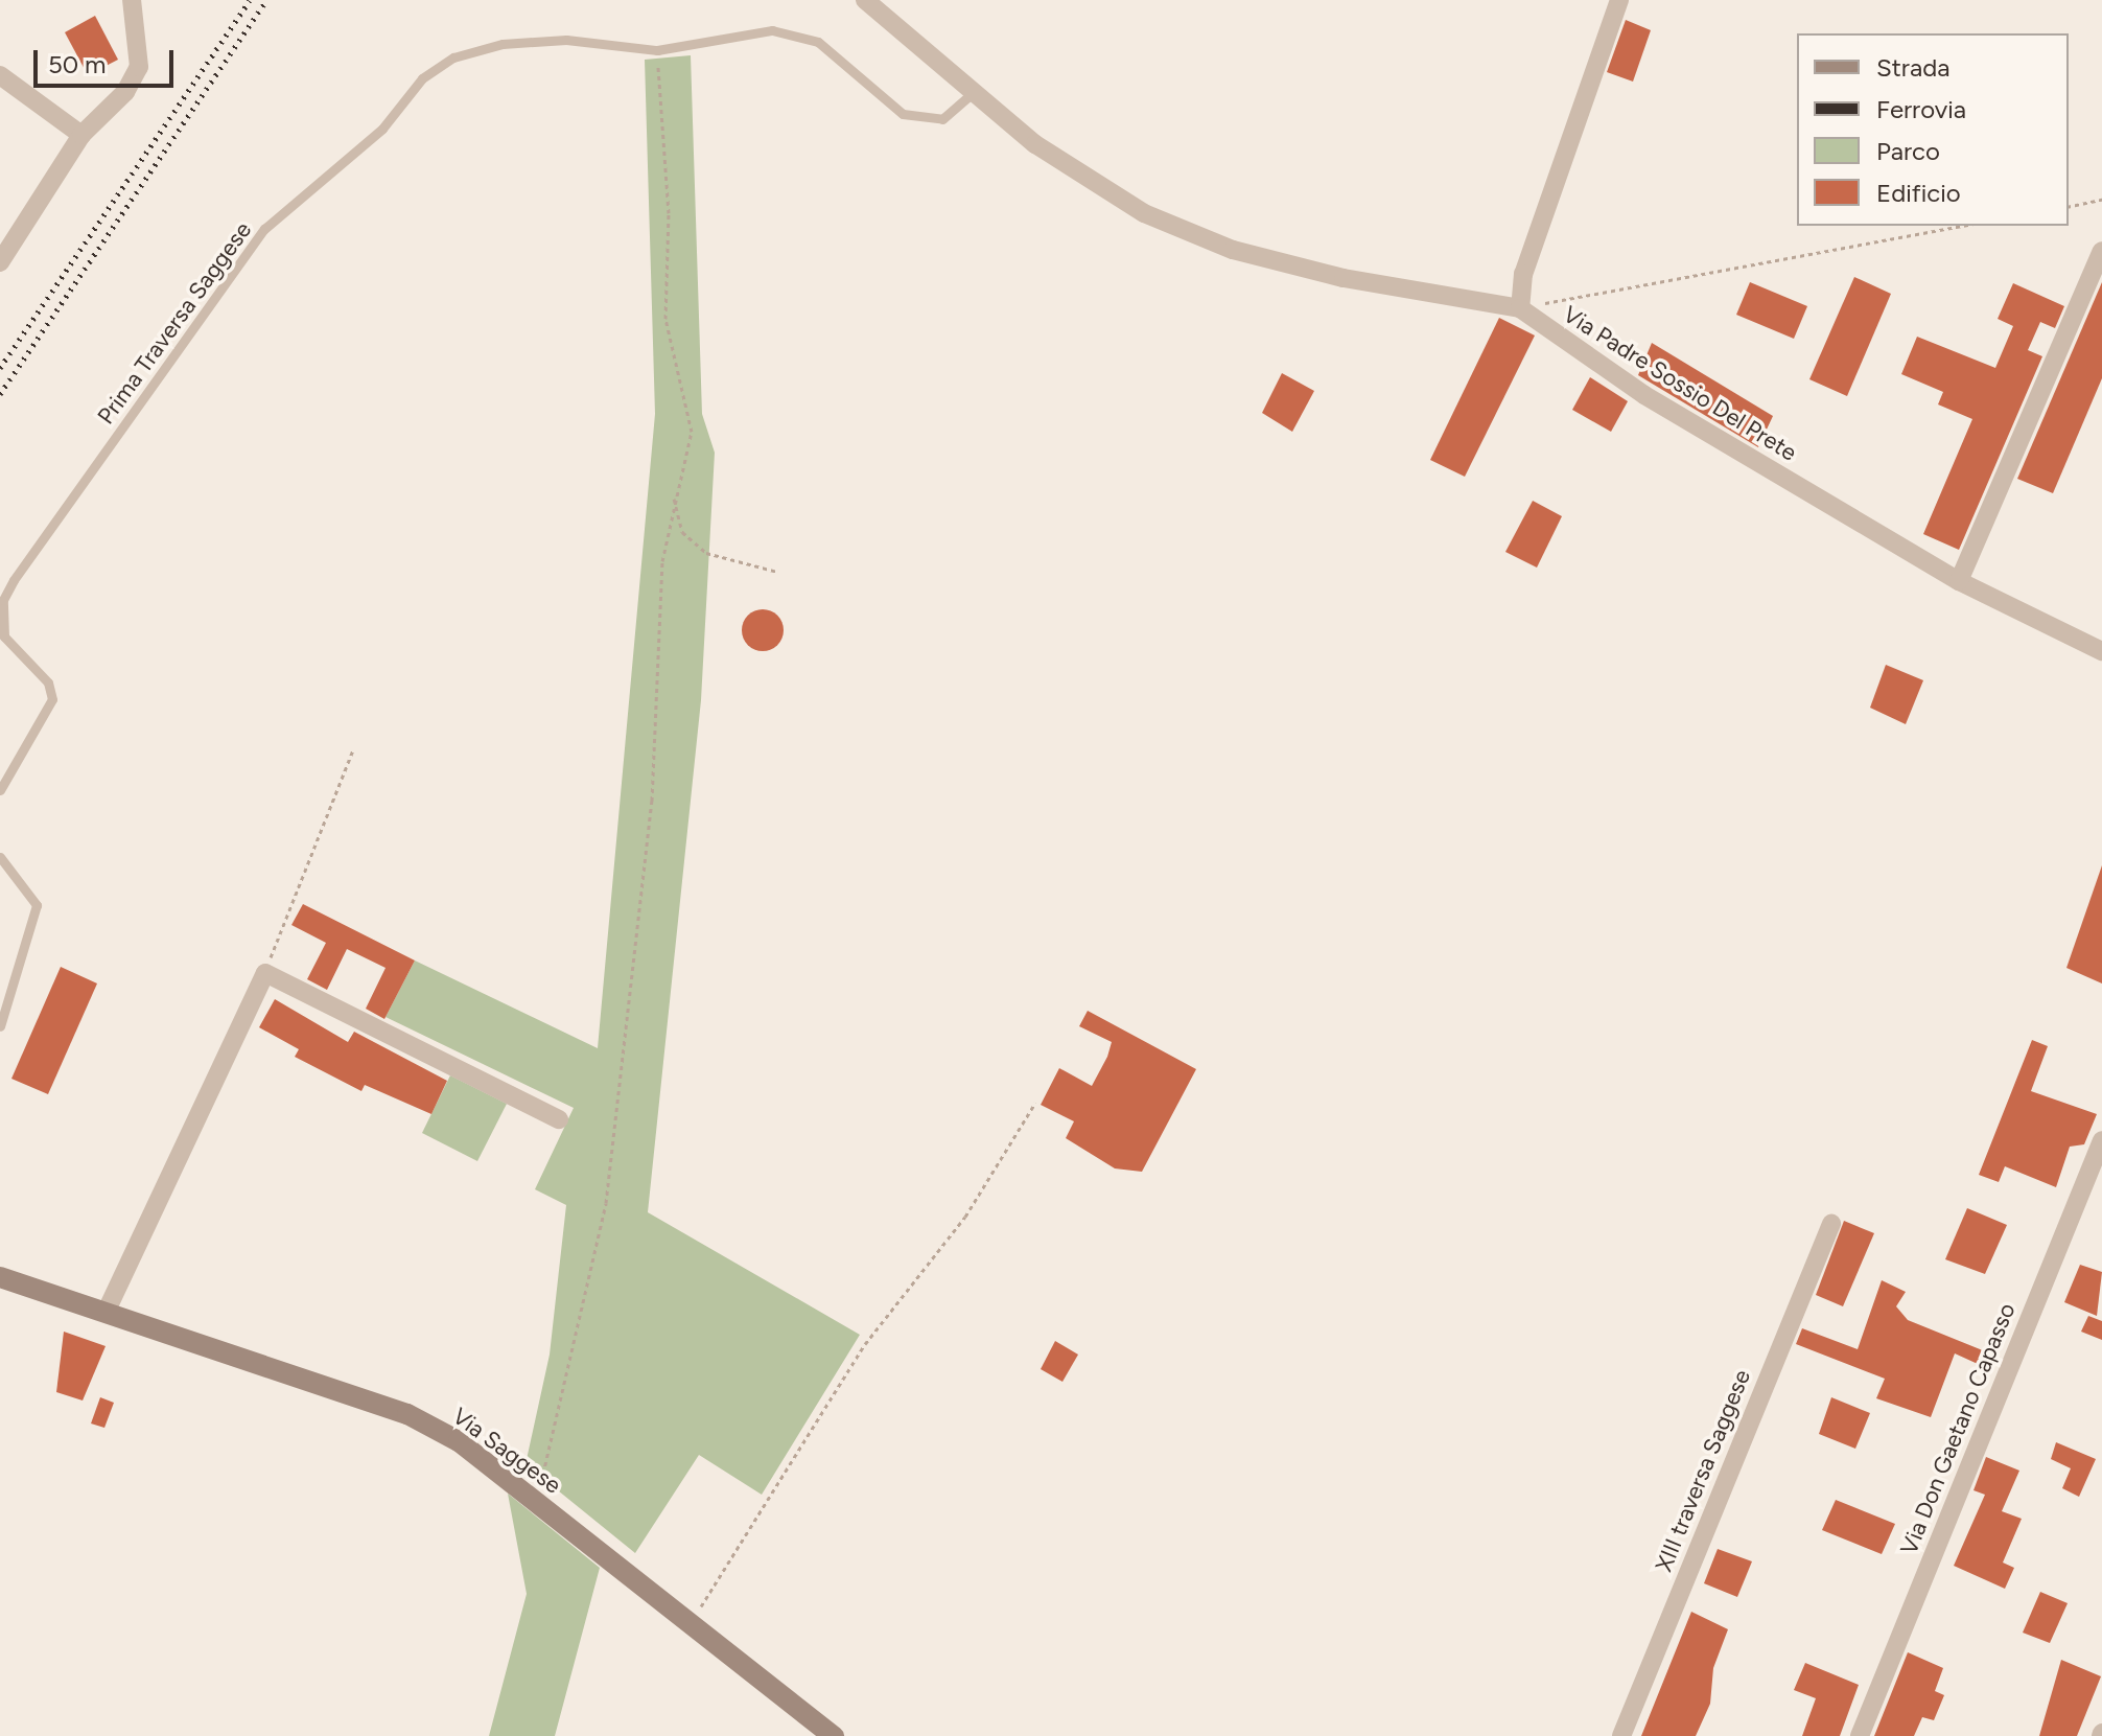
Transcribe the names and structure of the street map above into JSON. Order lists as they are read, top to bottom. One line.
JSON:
{"streets":{"main road":["Via Saggese"],"street":["Via Padre Sossio Del Prete","Via Don Gaetano Capasso","XIII traversa Saggese"],"lane":["Prima Traversa Saggese"]},"legend":["Strada","Ferrovia","Parco","Edificio"],"scale_bar":"50 m"}
